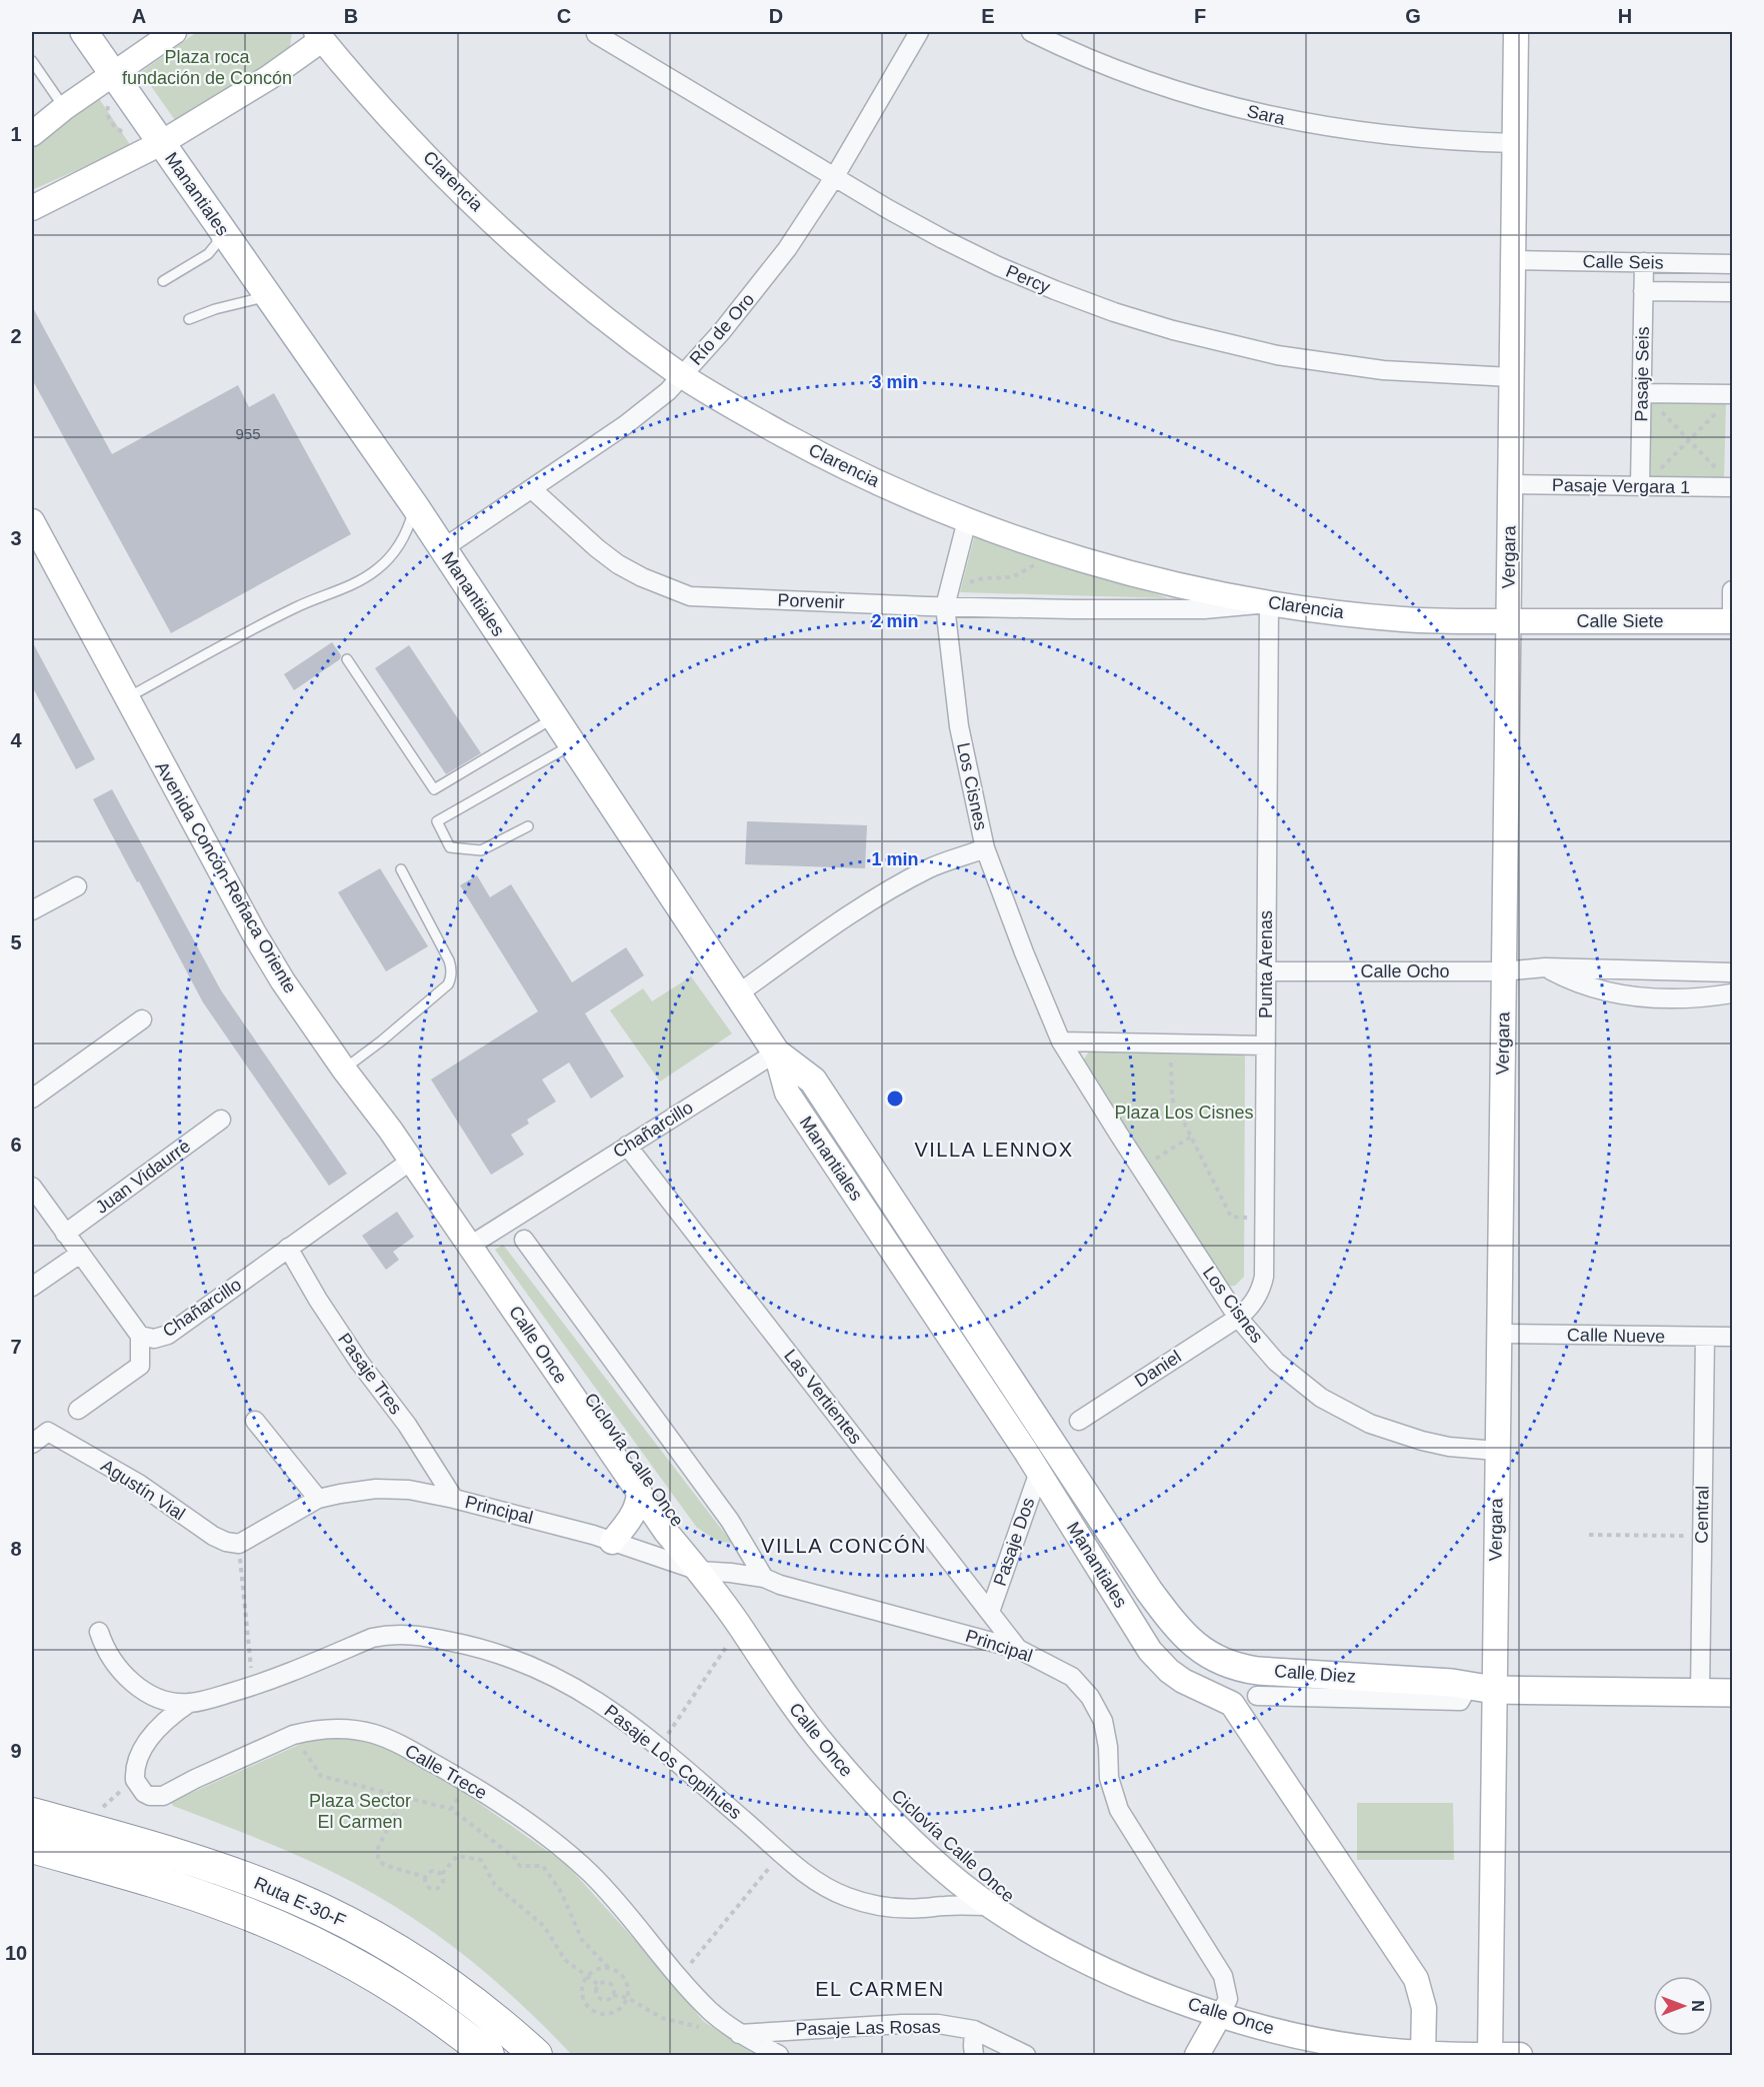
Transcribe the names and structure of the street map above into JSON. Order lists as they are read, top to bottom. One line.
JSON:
{"streets":{"highway":["Ruta E-30-F"],"main road":["Manantiales","Calle Diez"],"street":["Sara","Clarencia","Calle Seis","Percy","Río de Oro","Pasaje Seis","Pasaje Vergara 1","Vergara","Porvenir","Calle Siete","Los Cisnes","Avenida Concón-Reñaca Oriente","Punta Arenas","Calle Ocho","Chañarcillo","Juan Vidaurre","Calle Nueve","Calle Once","Daniel","Pasaje Tres","Las Vertientes","Agustín Vial","Principal","Central","Pasaje Dos","Pasaje Los Copihues","Calle Trece","Pasaje Las Rosas"]},"crossings":[["Sara","Vergara"],["Clarencia","Río de Oro"],["Clarencia","Vergara"],["Clarencia","Porvenir"],["Clarencia","Calle Siete"],["Clarencia","Los Cisnes"],["Clarencia","Punta Arenas"],["Manantiales","Río de Oro"],["Manantiales","Chañarcillo"],["Manantiales","Calle Once"],["Manantiales","Pasaje Dos"],["Manantiales","Calle Diez"],["Calle Seis","Pasaje Seis"],["Calle Seis","Vergara"],["Percy","Río de Oro"],["Percy","Vergara"],["Río de Oro","Porvenir"],["Pasaje Seis","Pasaje Vergara 1"],["Pasaje Vergara 1","Vergara"],["Vergara","Calle Siete"],["Vergara","Los Cisnes"],["Vergara","Calle Ocho"],["Vergara","Calle Nueve"],["Vergara","Calle Once"],["Vergara","Calle Diez"],["Porvenir","Los Cisnes"],["Porvenir","Punta Arenas"],["Los Cisnes","Punta Arenas"],["Los Cisnes","Daniel"],["Avenida Concón-Reñaca Oriente","Chañarcillo"],["Avenida Concón-Reñaca Oriente","Calle Once"],["Punta Arenas","Calle Ocho"],["Punta Arenas","Daniel"],["Chañarcillo","Juan Vidaurre"],["Chañarcillo","Calle Once"],["Chañarcillo","Pasaje Tres"],["Chañarcillo","Las Vertientes"],["Calle Nueve","Central"],["Calle Once","Principal"],["Calle Once","Pasaje Los Copihues"],["Pasaje Tres","Principal"],["Las Vertientes","Principal"],["Las Vertientes","Pasaje Dos"],["Agustín Vial","Principal"],["Central","Calle Diez"],["Calle Trece","Pasaje Las Rosas"]],"districts":["VILLA LENNOX","VILLA CONCÓN","EL CARMEN"],"parks":["Plaza roca fundación de Concón","Plaza Los Cisnes","Plaza Sector El Carmen"],"house_numbers":["955"],"north":"right","grid":{"columns":["A","B","C","D","E","F","G","H"],"rows":["1","2","3","4","5","6","7","8","9","10"]},"rings":["3 min","2 min","1 min"]}
